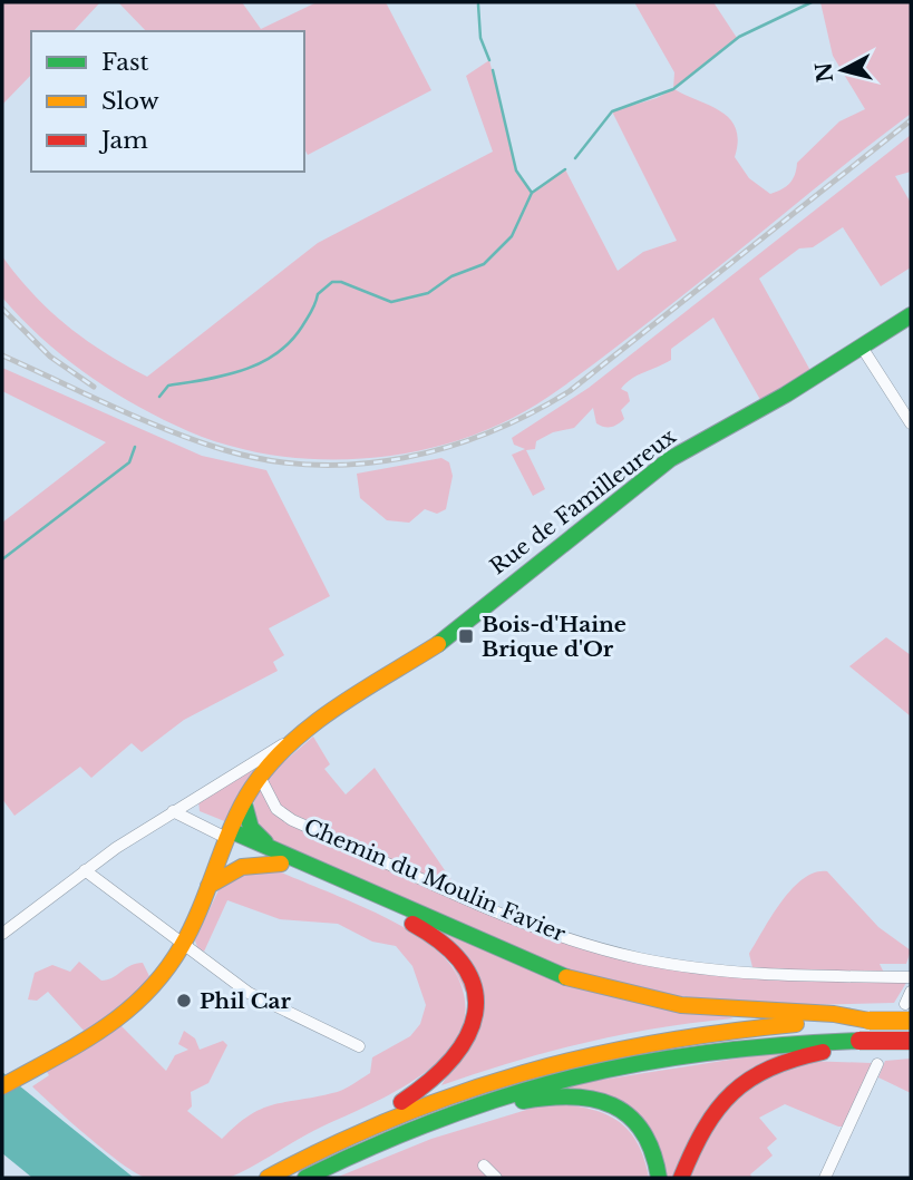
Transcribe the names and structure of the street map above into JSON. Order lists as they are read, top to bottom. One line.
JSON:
{"streets":{"main road":["Rue de Familleureux"],"street":["Chemin du Moulin Favier"]},"crossings":[["Rue de Familleureux","Chemin du Moulin Favier"]],"places":{"transit":["Bois-d'Haine Brique d'Or"],"other":["Phil Car"]},"legend":["Fast","Slow","Jam"],"north":"left"}
